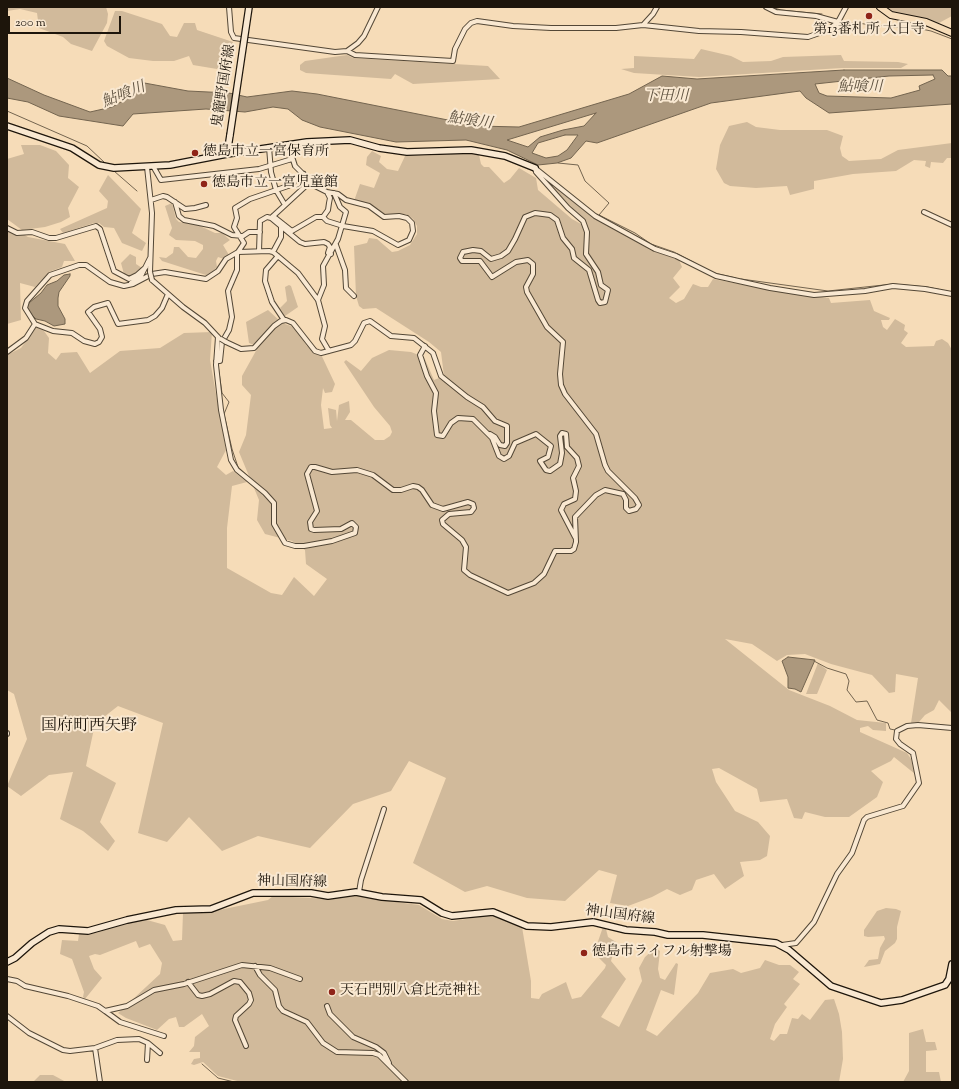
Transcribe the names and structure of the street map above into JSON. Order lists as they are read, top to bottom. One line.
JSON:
{"streets":{"main road":["鬼籠野国府線","神山国府線"]},"districts":["国府町西矢野"],"water":["鮎喰川","下田川"],"places":["第13番札所 大日寺","徳島市立一宮保育所","徳島市立一宮児童館","徳島市ライフル射撃場","天石門別八倉比売神社"],"scale_bar":"200 m"}
